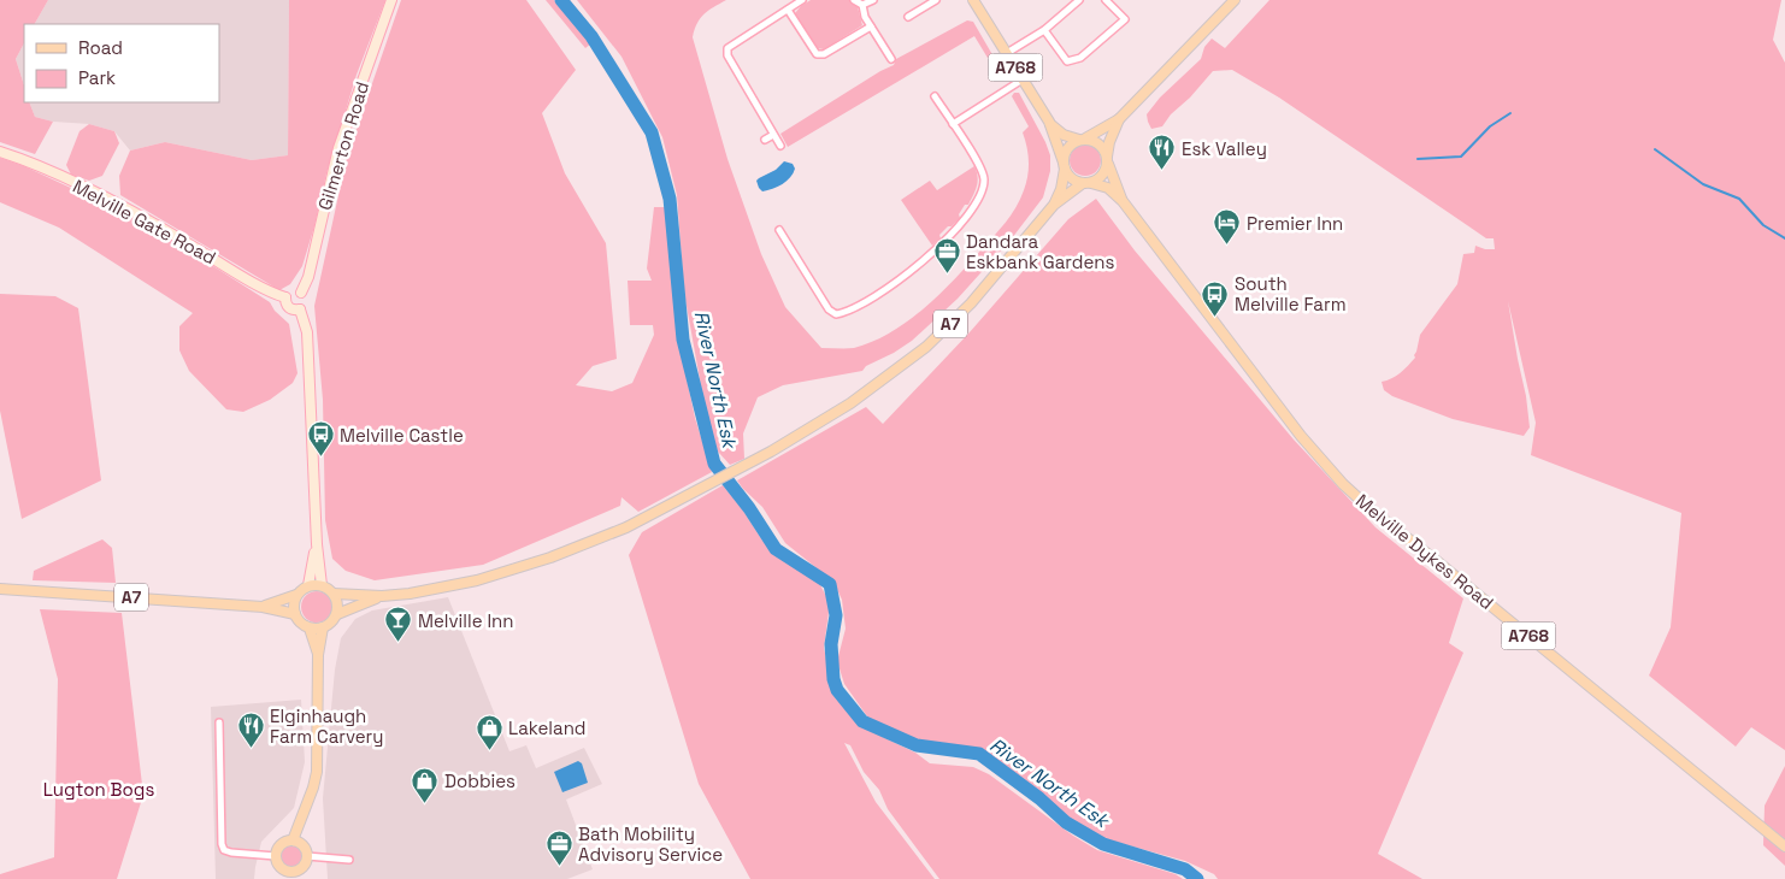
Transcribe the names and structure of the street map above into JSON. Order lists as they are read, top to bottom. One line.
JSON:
{"streets":{"main road":["A768","Gilmerton Road","Melville Gate Road","A7","Melville Dykes Road"]},"crossings":[["A768","A7"],["A768","Melville Dykes Road"],["Gilmerton Road","Melville Gate Road"],["A7","Melville Dykes Road"]],"water":["River North Esk"],"parks":["Lugton Bogs"],"places":{"restaurant":["Esk Valley","Elginhaugh Farm Carvery"],"hotel":["Premier Inn"],"office":["Dandara Eskbank Gardens","Bath Mobility Advisory Service"],"bus stop":["South Melville Farm","Melville Castle"],"bar":["Melville Inn"],"shop":["Lakeland","Dobbies"]},"legend":["Road","Park"]}
